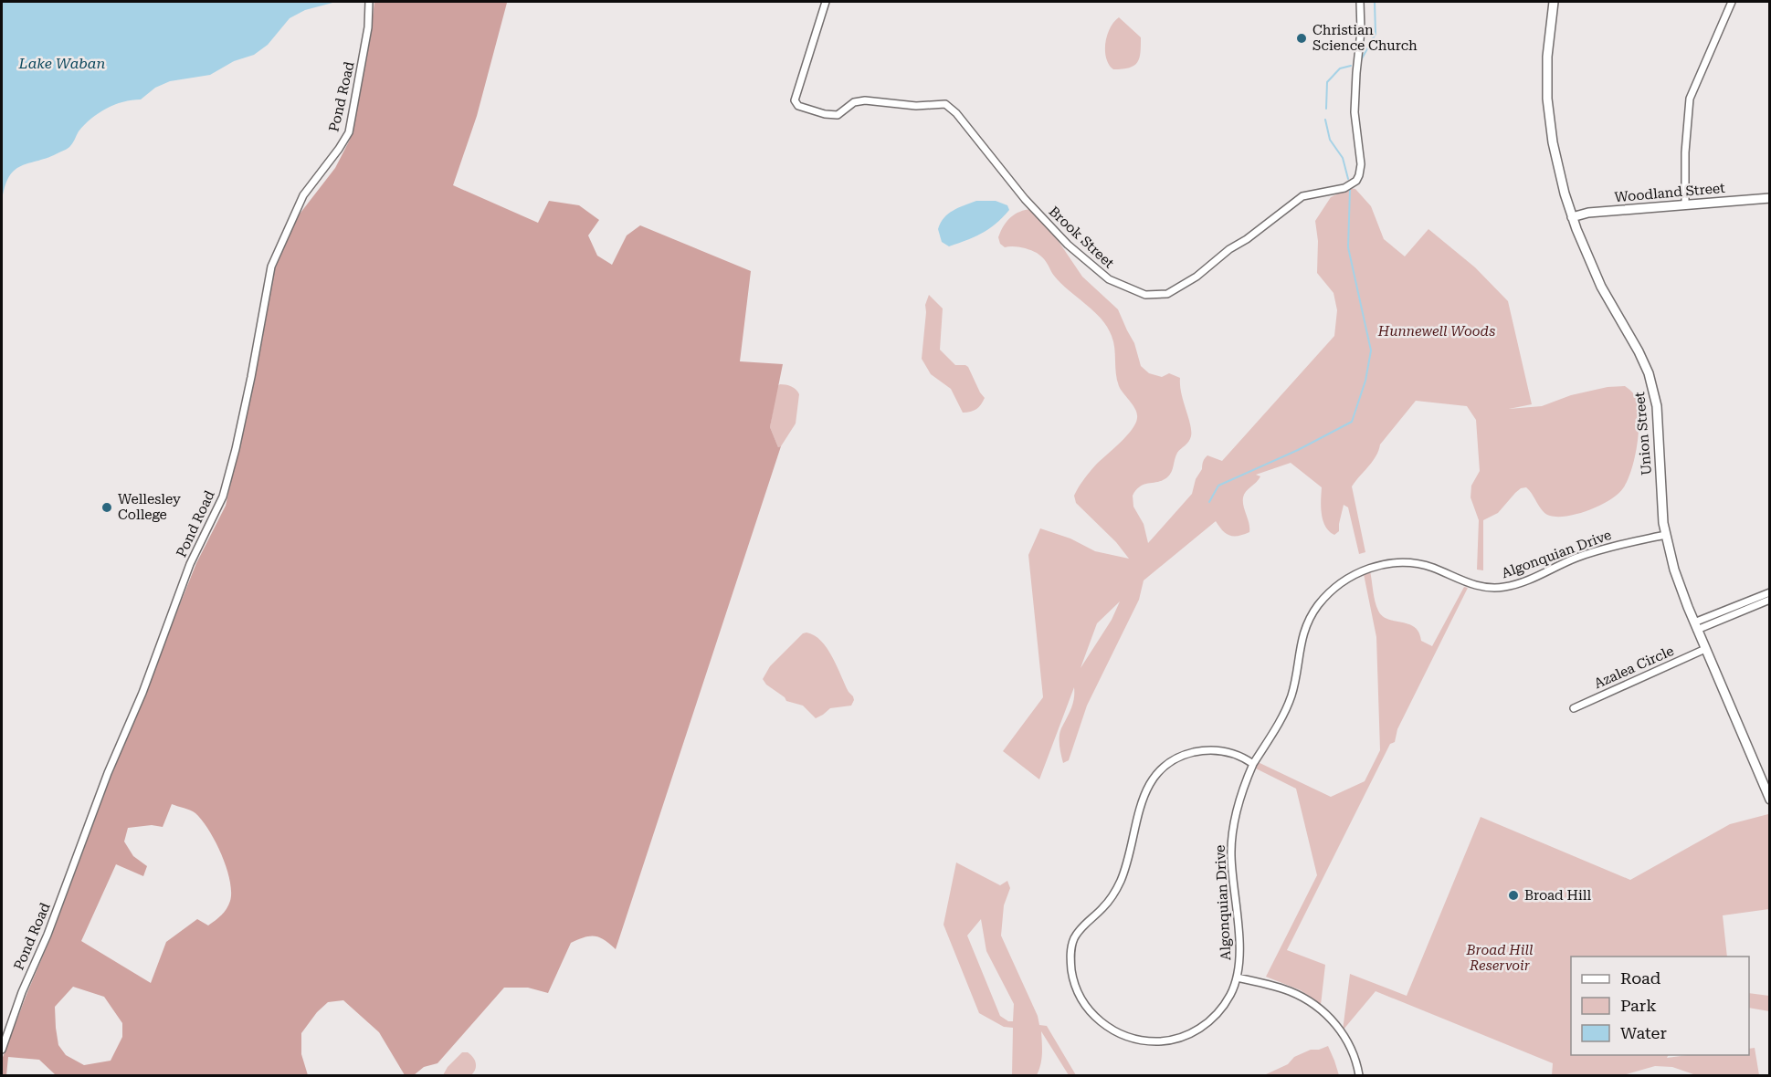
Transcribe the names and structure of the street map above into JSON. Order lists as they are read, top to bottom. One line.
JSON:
{"streets":{"street":["Pond Road","Woodland Street","Brook Street","Union Street","Algonquian Drive","Azalea Circle"]},"crossings":[["Woodland Street","Union Street"],["Union Street","Algonquian Drive"],["Union Street","Azalea Circle"]],"water":["Lake Waban"],"parks":["Hunnewell Woods","Broad Hill Reservoir"],"places":["Christian Science Church","Wellesley College","Broad Hill"],"legend":["Road","Park","Water"]}
